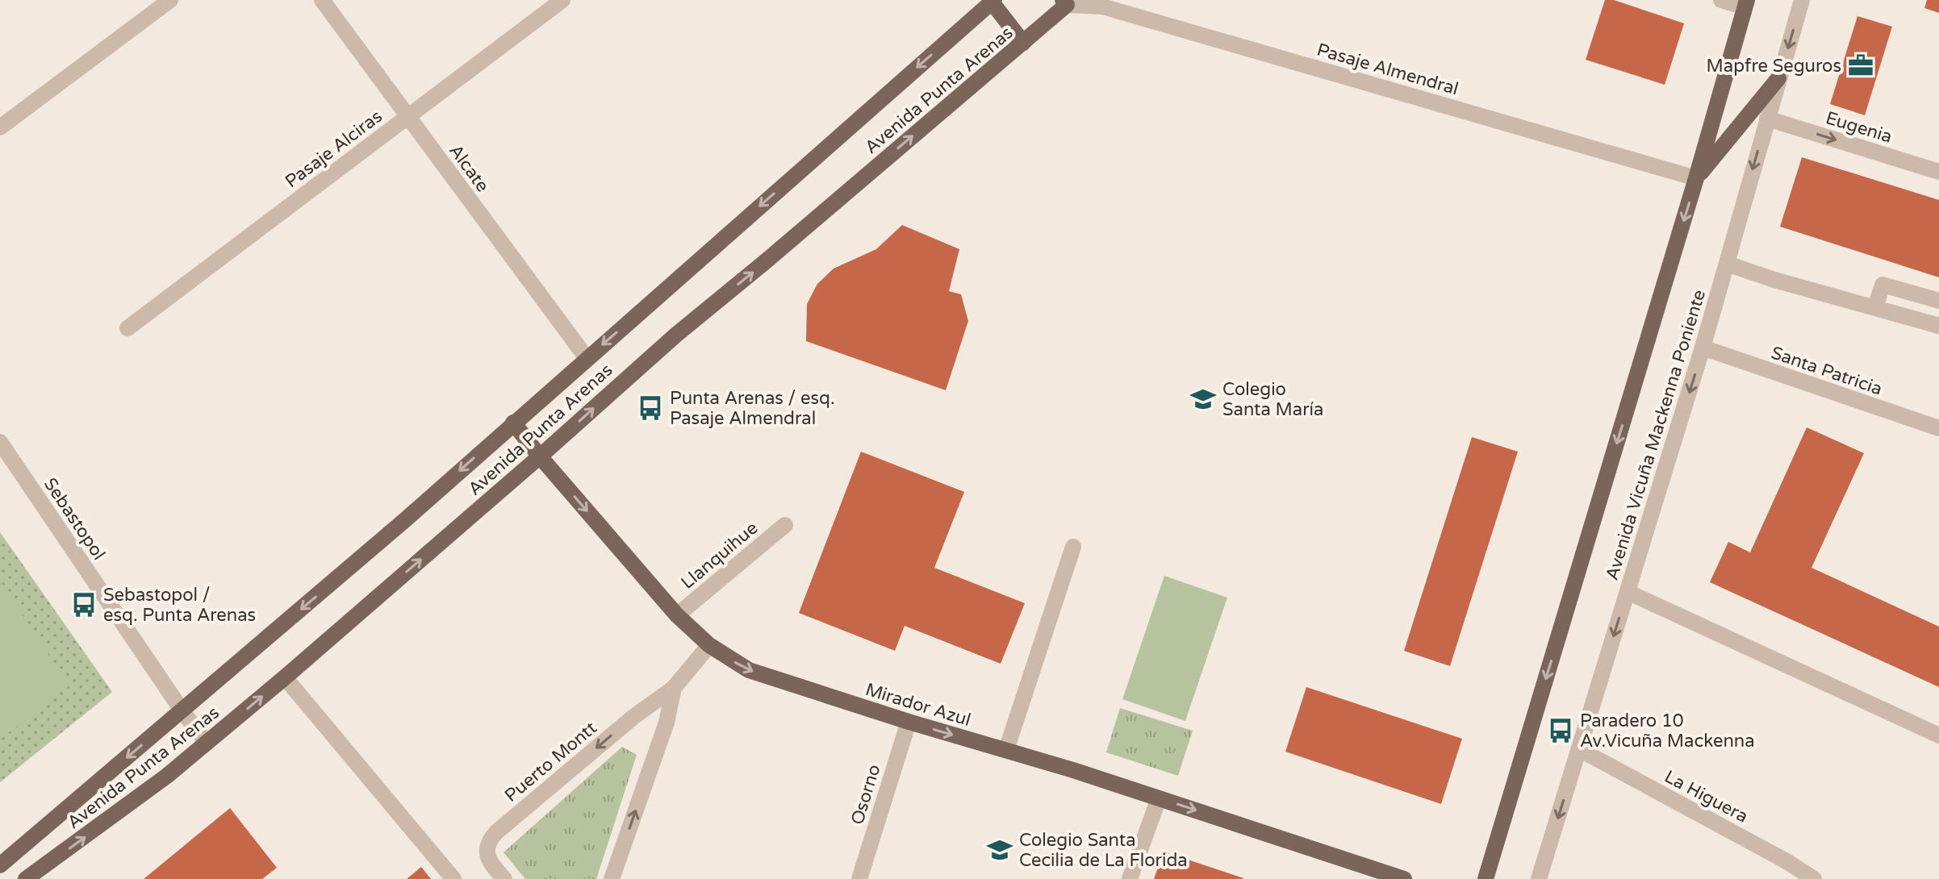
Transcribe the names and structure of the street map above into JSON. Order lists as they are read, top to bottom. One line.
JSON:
{"streets":{"main road":["Avenida Punta Arenas","Avenida Vicuña Mackenna Poniente","Mirador Azul"],"street":["Pasaje Almendral","Eugenia","Pasaje Alciras","Alcate","Santa Patricia","Sebastopol","Llanquihue","Puerto Montt","Osorno","La Higuera"]},"crossings":[["Pasaje Almendral","Avenida Punta Arenas"],["Pasaje Almendral","Avenida Vicuña Mackenna Poniente"],["Avenida Punta Arenas","Alcate"],["Avenida Punta Arenas","Sebastopol"],["Avenida Punta Arenas","Mirador Azul"],["Eugenia","Avenida Vicuña Mackenna Poniente"],["Pasaje Alciras","Alcate"],["Santa Patricia","Avenida Vicuña Mackenna Poniente"],["Avenida Vicuña Mackenna Poniente","La Higuera"],["Llanquihue","Mirador Azul"],["Mirador Azul","Puerto Montt"],["Mirador Azul","Osorno"]],"one_way":["Eugenia","Avenida Vicuña Mackenna Poniente","Mirador Azul"],"places":{"office":["Mapfre Seguros"],"school or university":["Colegio Santa María","Colegio Santa Cecilia de La Florida"],"bus stop":["Punta Arenas / esq. Pasaje Almendral","Sebastopol / esq. Punta Arenas","Paradero 10 Av.Vicuña Mackenna"]}}
